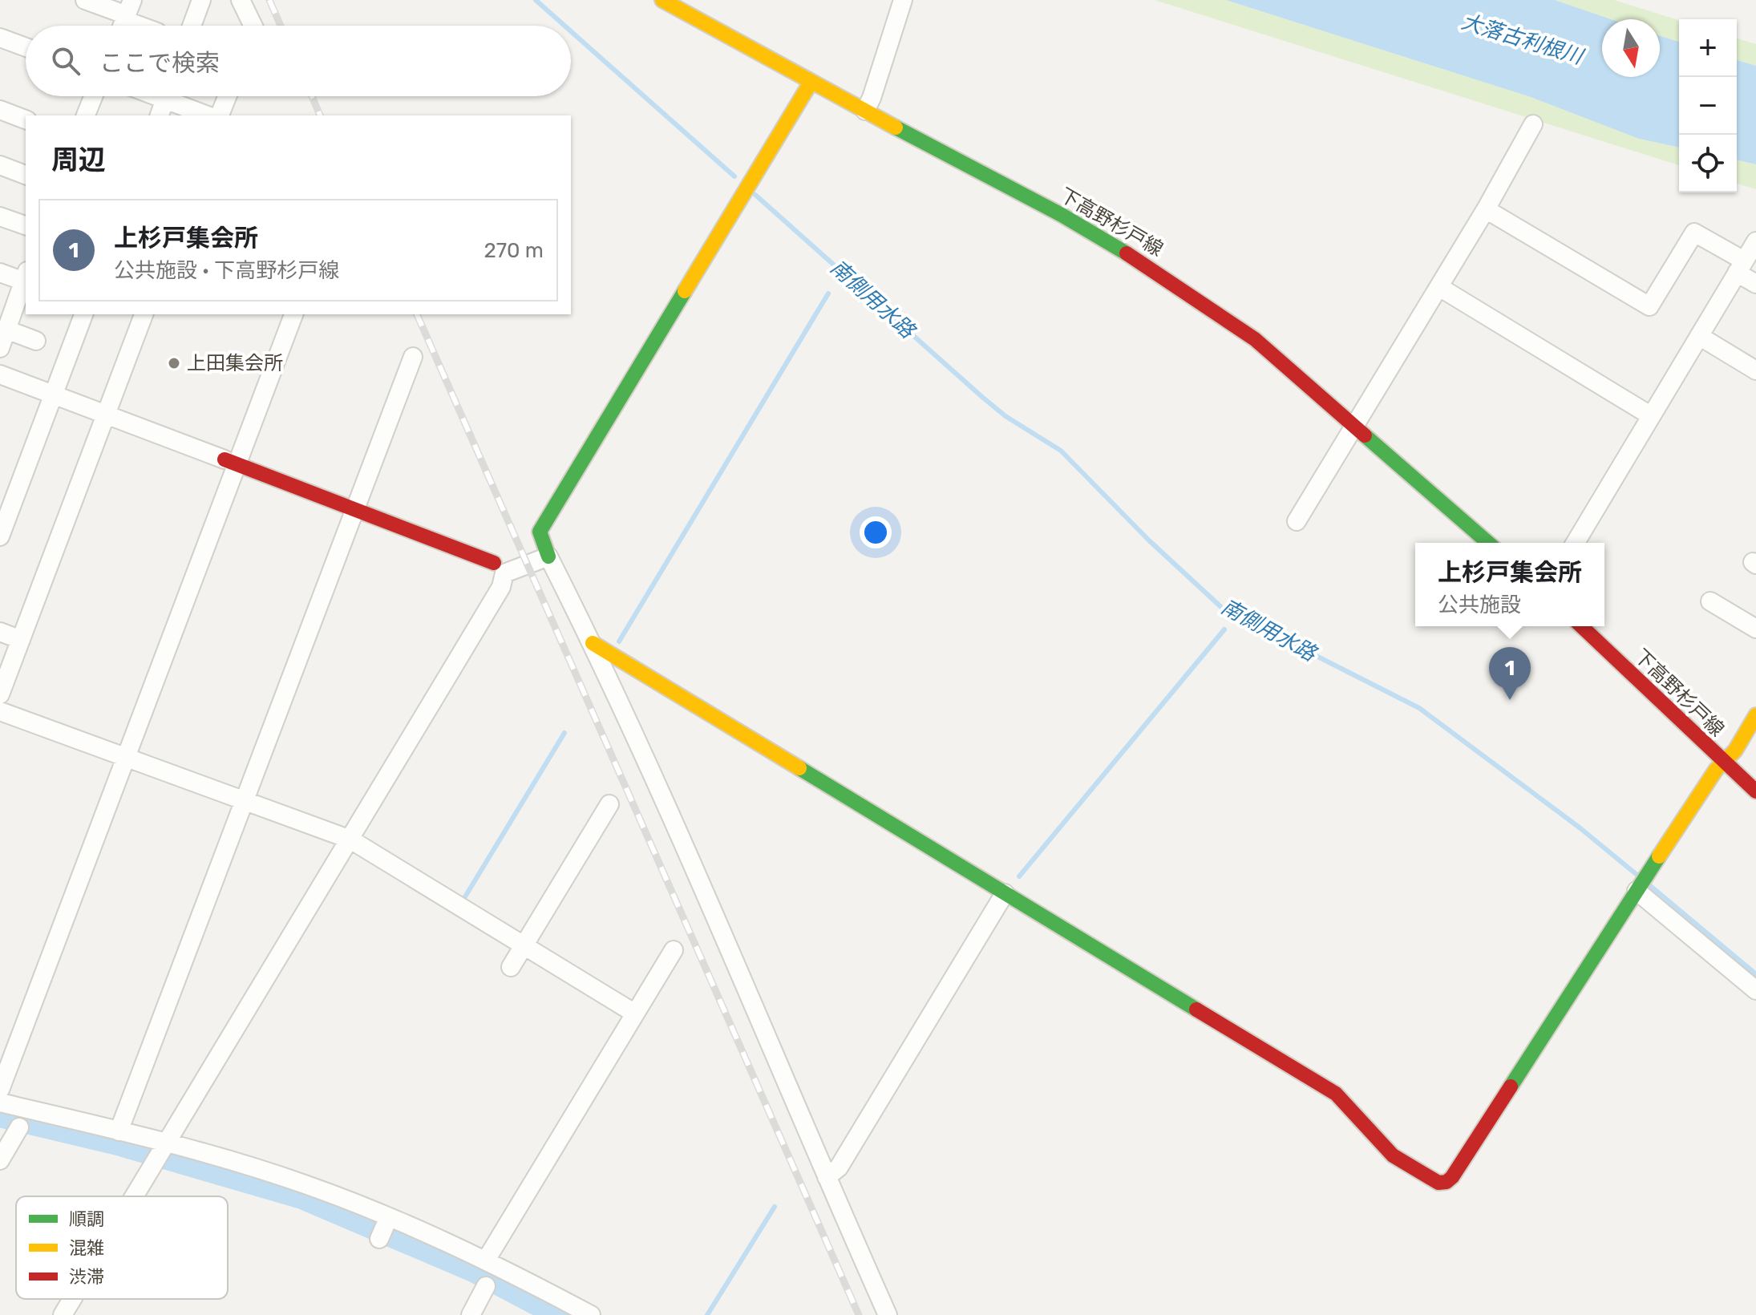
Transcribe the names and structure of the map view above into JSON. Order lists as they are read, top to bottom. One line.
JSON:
{"streets":{"street":["下高野杉戸線"]},"water":["大落古利根川","南側用水路"],"places":["上田集会所"],"legend":["順調","混雑","渋滞"],"north":"bottom","page":{"map_buttons":["+","−"],"search":"ここで検索","heading":"周辺","list":[{"mark":"1","name":"上杉戸集会所","note":"公共施設 · 下高野杉戸線","value":"270 m"}],"popup":["上杉戸集会所","公共施設"],"pins":"1"}}
